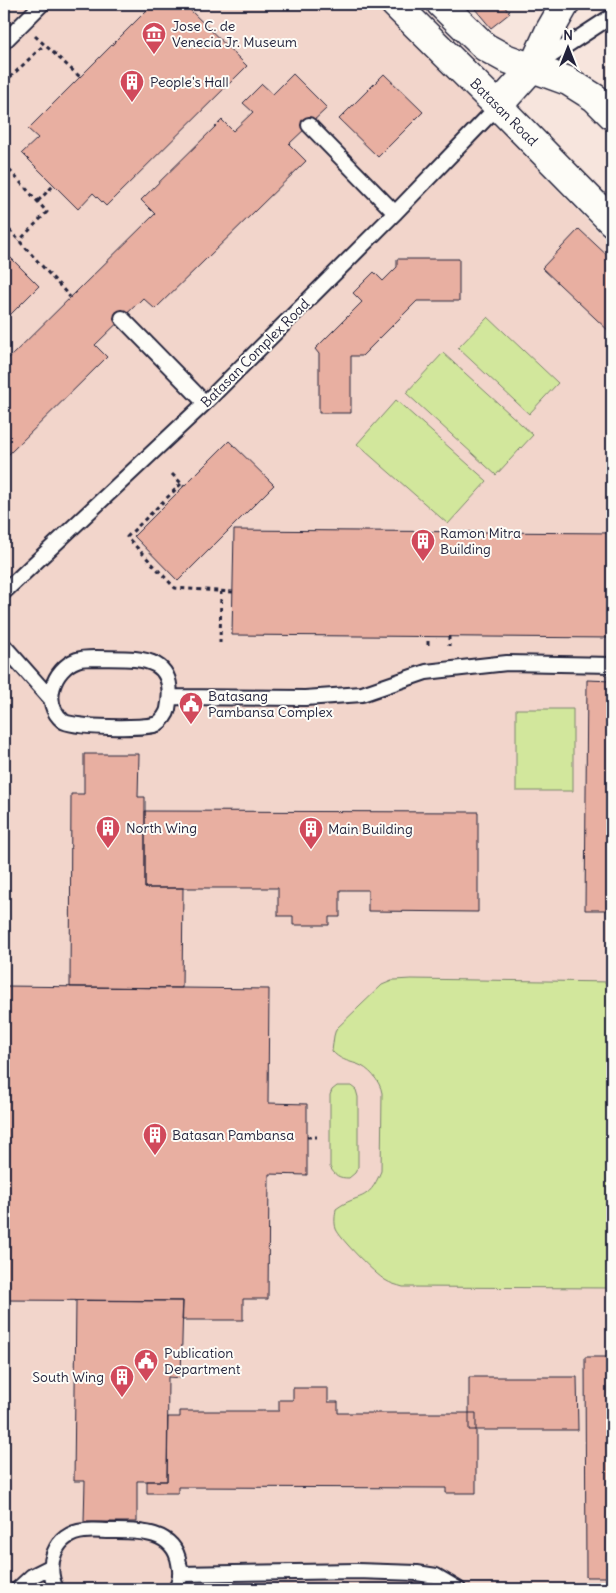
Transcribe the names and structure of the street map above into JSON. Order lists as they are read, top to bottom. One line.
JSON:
{"streets":{"main road":["Batasan Road"],"lane":["Batasan Complex Road"]},"crossings":[["Batasan Road","Batasan Complex Road"]],"places":{"museum":["Jose C. de Venecia Jr. Museum"],"building":["People's Hall","Ramon Mitra Building","North Wing","Main Building","Batasan Pambansa","South Wing"],"public building":["Batasang Pambansa Complex","Publication Department"]},"north":"top"}
